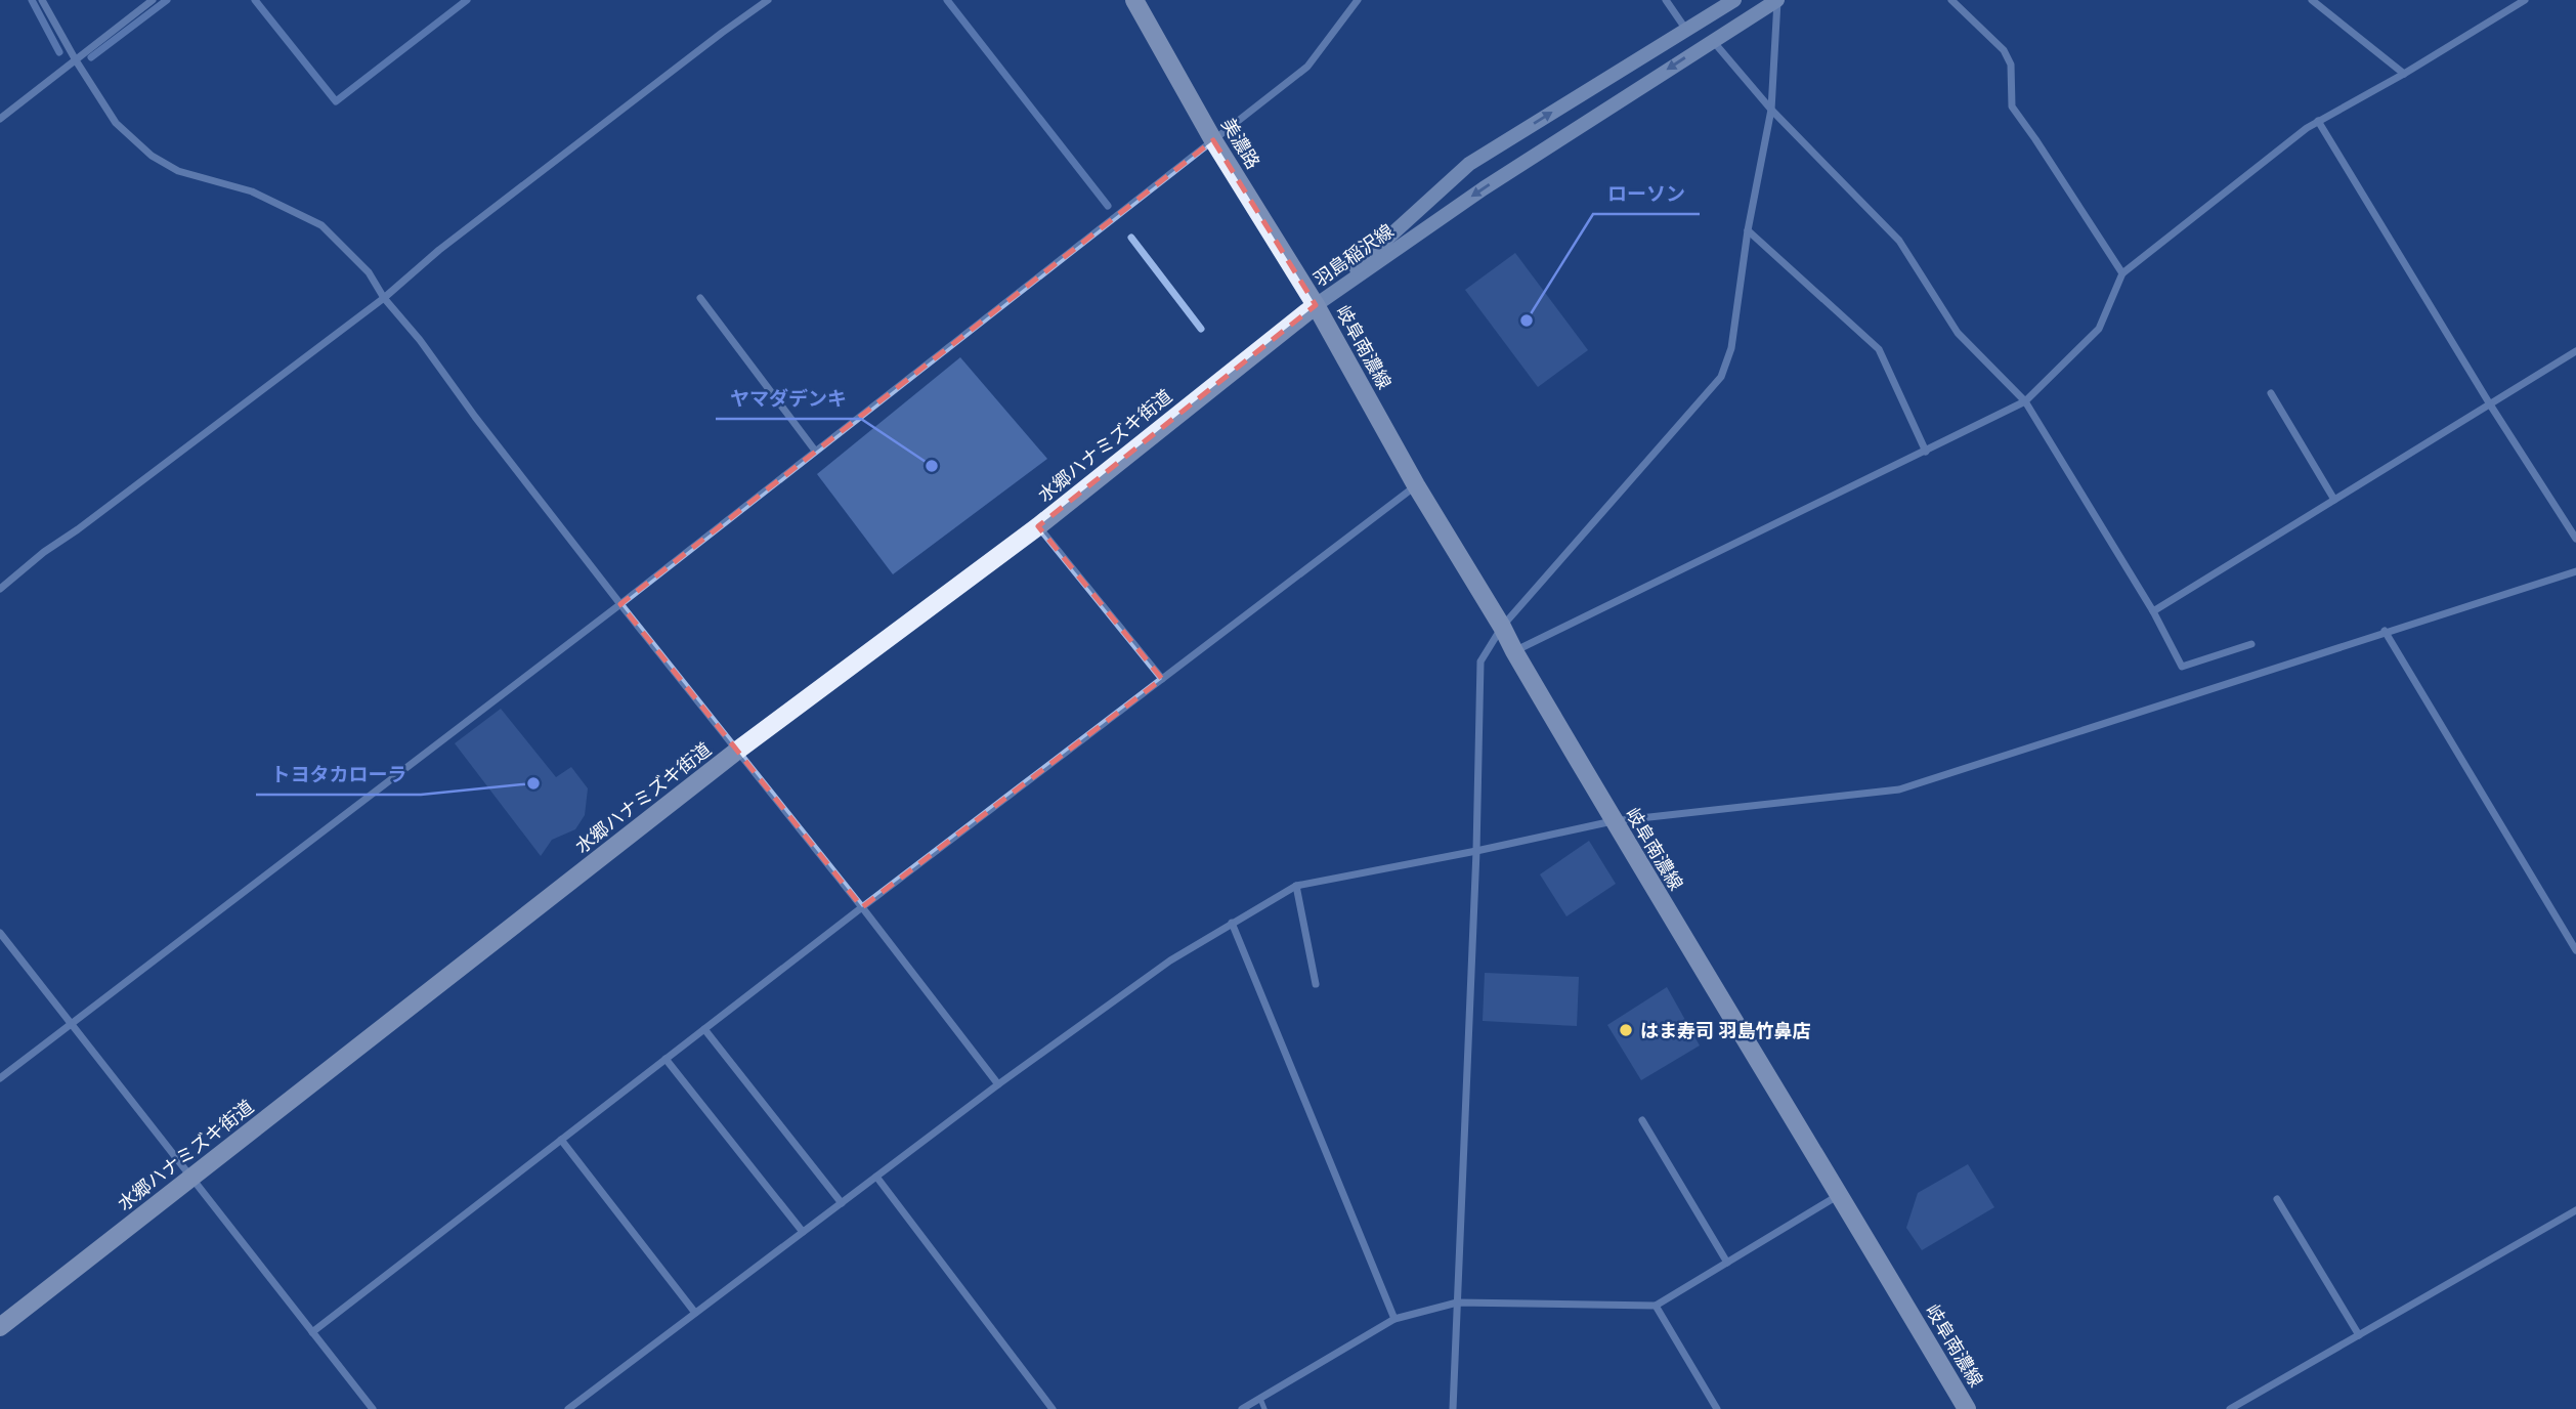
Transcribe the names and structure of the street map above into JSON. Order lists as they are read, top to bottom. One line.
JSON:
{"streets":{"main road":["美濃路","羽島稲沢線","岐阜南濃線","水郷ハナミズキ街道"]},"crossings":[["美濃路","羽島稲沢線"],["美濃路","岐阜南濃線"],["美濃路","水郷ハナミズキ街道"],["羽島稲沢線","岐阜南濃線"],["羽島稲沢線","水郷ハナミズキ街道"],["岐阜南濃線","水郷ハナミズキ街道"]],"places":["ローソン","ヤマダデンキ","トヨタカローラ","はま寿司 羽島竹鼻店"]}
